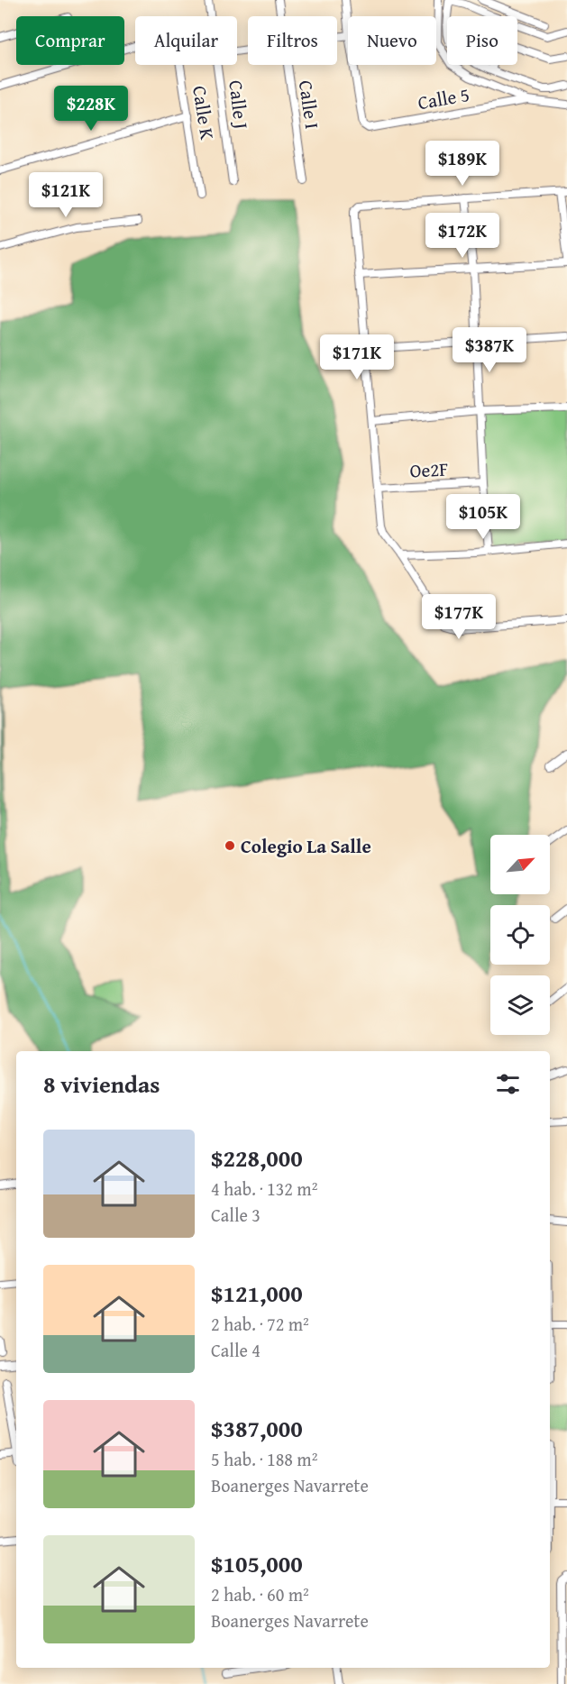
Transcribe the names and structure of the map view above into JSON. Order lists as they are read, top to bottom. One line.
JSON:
{"streets":{"street":["Calle 5","Calle J","Calle I","Calle K","Oe2F"]},"places":["Colegio La Salle"],"north":"top right","page":{"chip":["Comprar","Alquilar","Filtros","Nuevo","Piso"],"price":["$228K","$189K","$121K","$172K","$387K","$171K","$105K","$177K"],"heading":"8 viviendas","list":[{"name":"$228,000","note":"4 hab. · 132 m² · Calle 3"},{"name":"$121,000","note":"2 hab. · 72 m² · Calle 4"},{"name":"$387,000","note":"5 hab. · 188 m² · Boanerges Navarrete"},{"name":"$105,000","note":"2 hab. · 60 m² · Boanerges Navarrete"}]}}
